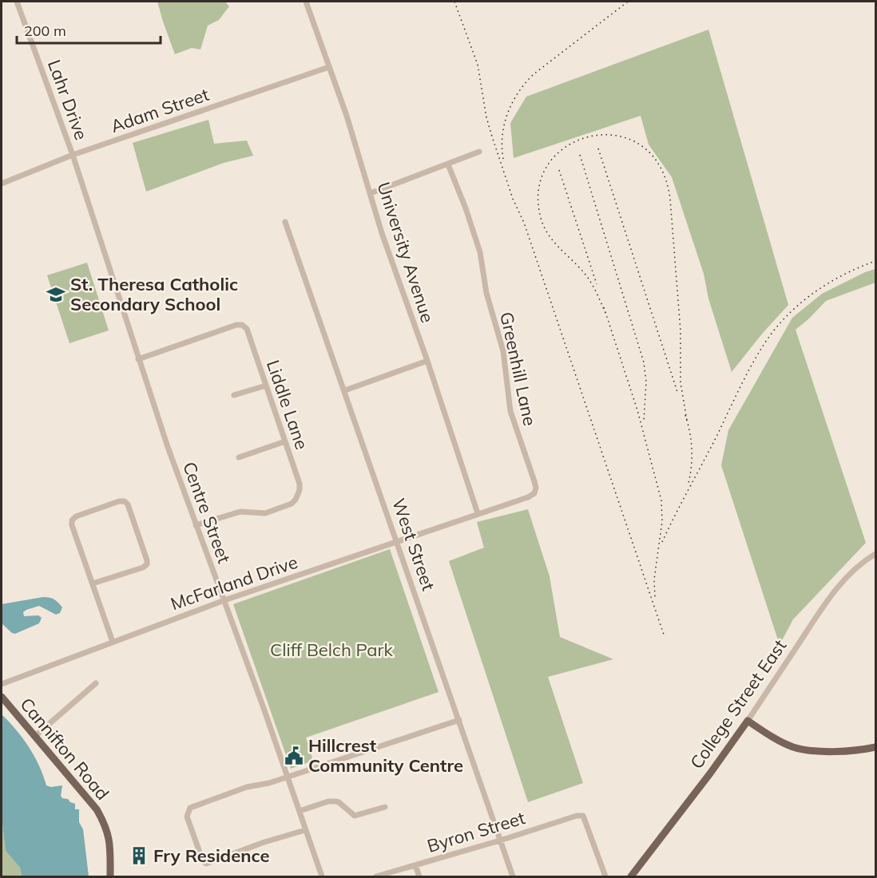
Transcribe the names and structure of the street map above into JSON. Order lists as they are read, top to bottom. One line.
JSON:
{"streets":{"main road":["College Street East","Cannifton Road"],"street":["Lahr Drive","Adam Street","University Avenue","Greenhill Lane","Liddle Lane","Centre Street","West Street","McFarland Drive","Byron Street"]},"crossings":[["Lahr Drive","Adam Street"],["Lahr Drive","Centre Street"],["Adam Street","University Avenue"],["Adam Street","Centre Street"],["University Avenue","Greenhill Lane"],["University Avenue","McFarland Drive"],["Greenhill Lane","McFarland Drive"],["Liddle Lane","Centre Street"],["Centre Street","McFarland Drive"],["West Street","McFarland Drive"],["West Street","Byron Street"]],"parks":["Cliff Belch Park"],"places":{"school or university":["St. Theresa Catholic Secondary School"],"public building":["Hillcrest Community Centre"],"building":["Fry Residence"]},"scale_bar":"200 m"}
